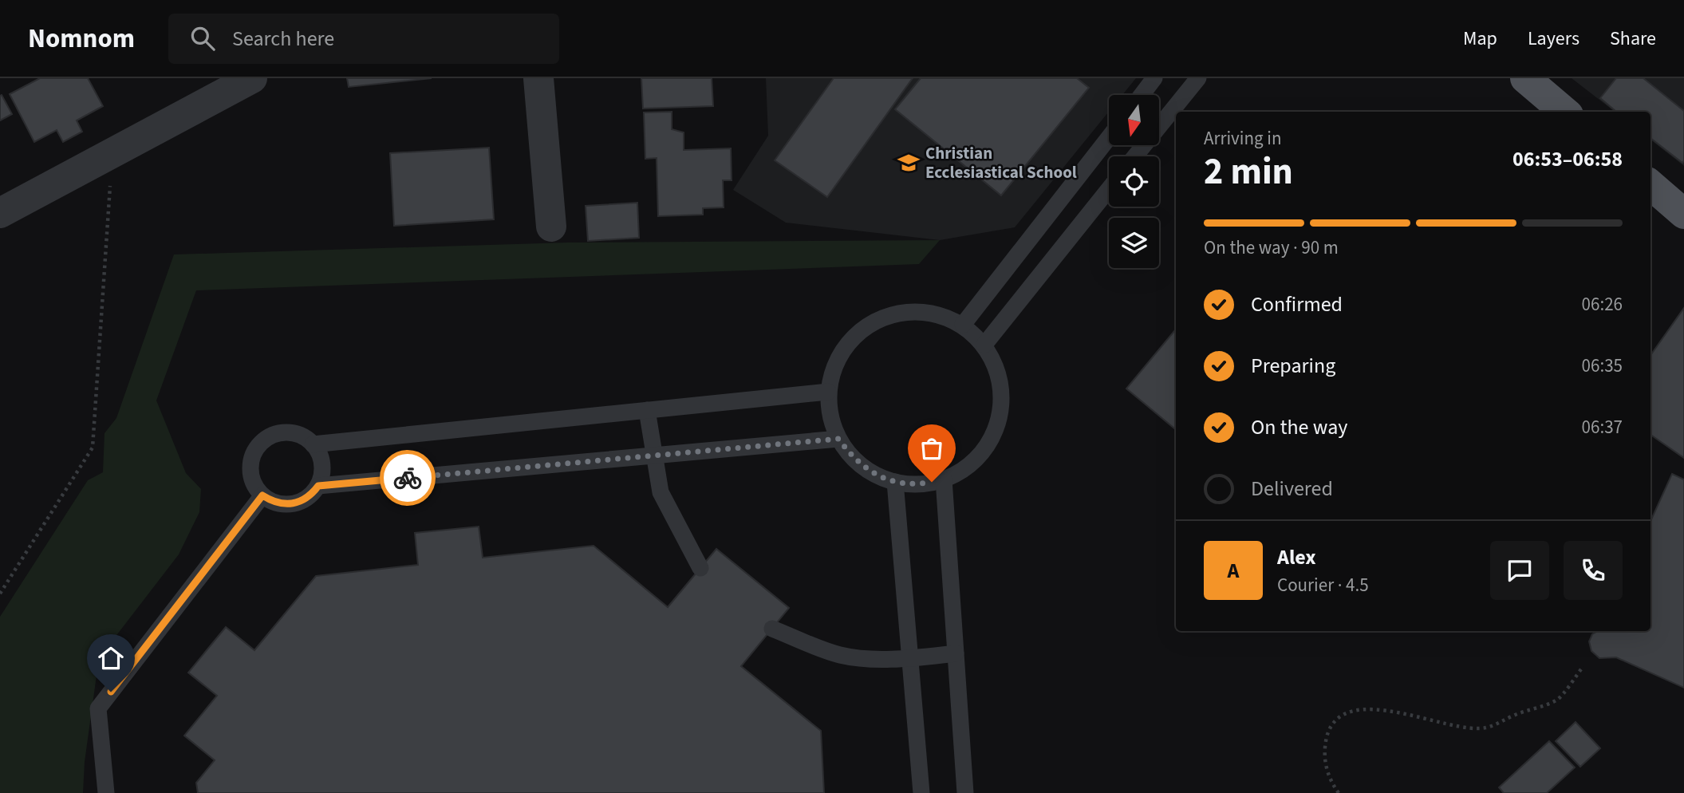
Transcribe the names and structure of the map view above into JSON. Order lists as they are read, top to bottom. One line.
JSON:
{"places":{"school or university":["Christian Ecclesiastical School"]},"north":"bottom","page":{"header":"Nomnom","search":"Search here","nav":["Map","Layers","Share"],"heading":["2 min","Arriving in","06:53–06:58"],"panel":["Alex","Courier · 4.5"],"bar":"On the way · 90 m","list":[["Confirmed","06:26"],["Preparing","06:35"],["On the way","06:37"],"Delivered"],"round":"A"}}
